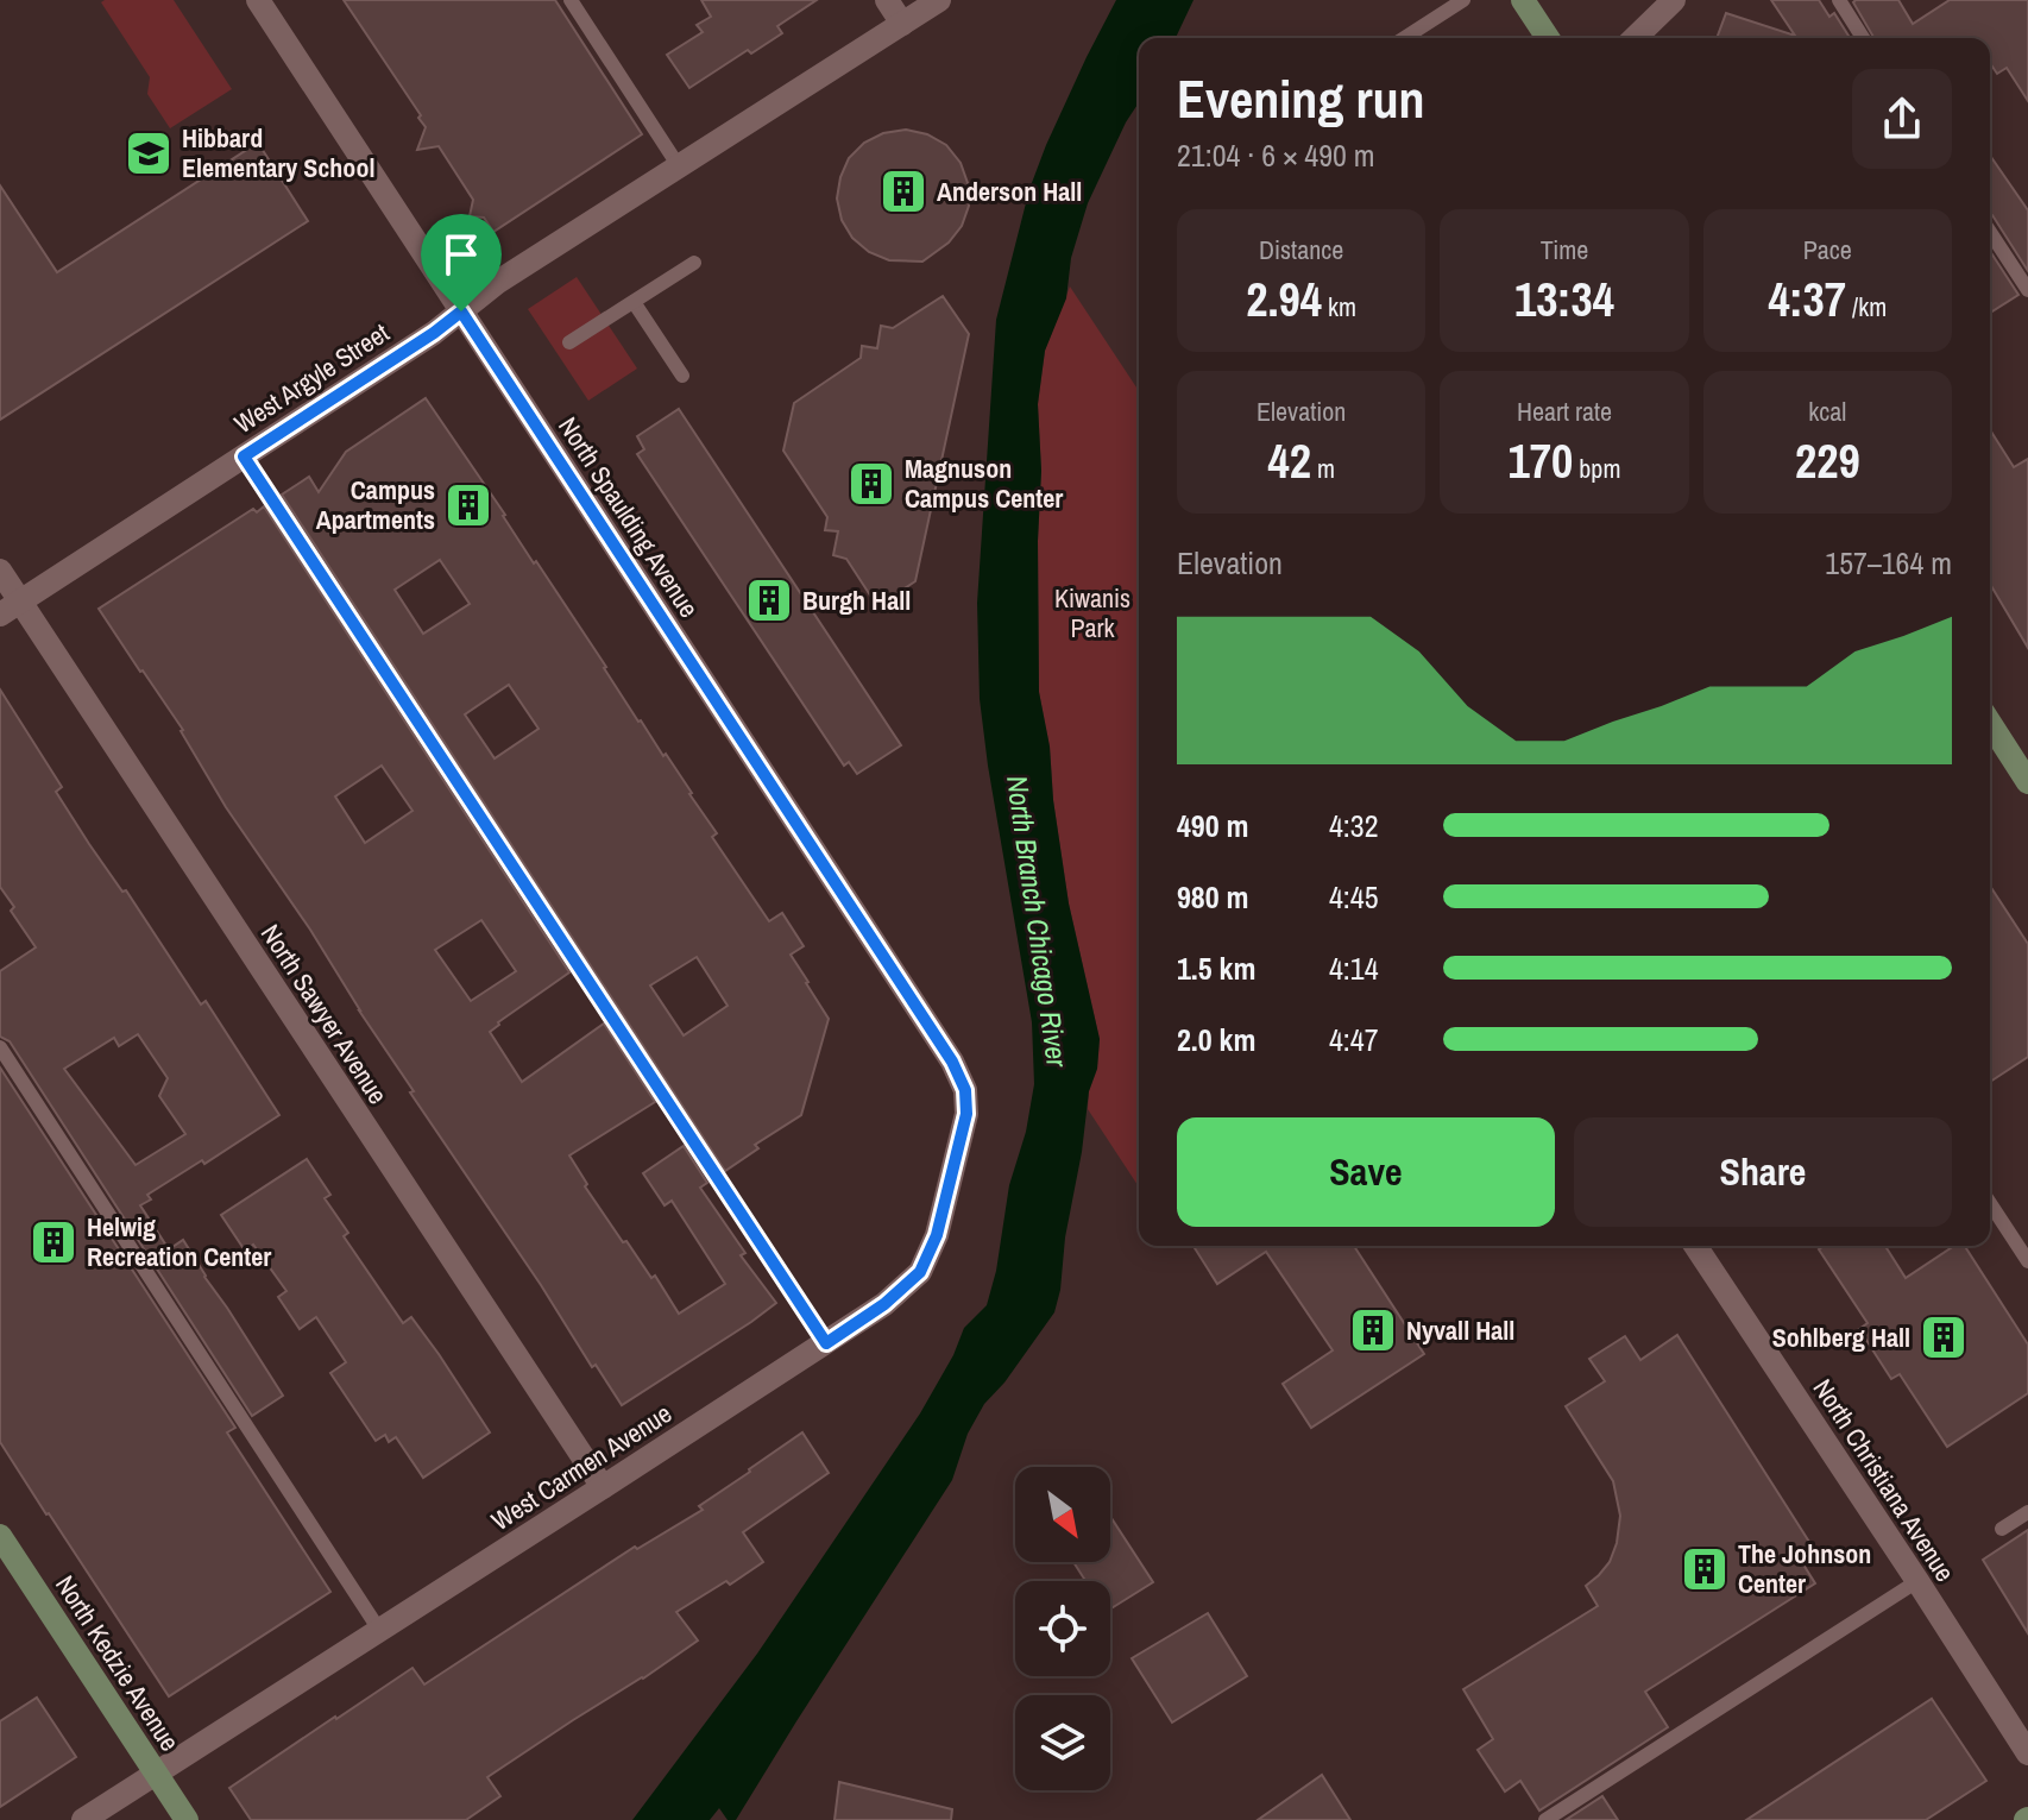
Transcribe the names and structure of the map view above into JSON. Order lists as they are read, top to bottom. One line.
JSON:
{"streets":{"main road":["North Kedzie Avenue"],"street":["West Argyle Street","North Spaulding Avenue","North Sawyer Avenue","West Carmen Avenue","North Christiana Avenue"]},"crossings":[["West Argyle Street","North Spaulding Avenue"],["West Argyle Street","North Sawyer Avenue"],["North Spaulding Avenue","West Carmen Avenue"],["North Sawyer Avenue","West Carmen Avenue"],["West Carmen Avenue","North Kedzie Avenue"]],"water":["North Branch Chicago River"],"parks":["Kiwanis Park"],"places":{"school or university":["Hibbard Elementary School"],"building":["Anderson Hall","Magnuson Campus Center","Campus Apartments","Burgh Hall","Helwig Recreation Center","Nyvall Hall","Sohlberg Hall","The Johnson Center"]},"north":"bottom right","page":{"heading":["Evening run","21:04 · 6 × 490 m"],"stats":[["Distance","2.94 km"],["Time","13:34"],["Pace","4:37 /km"],["Elevation","42 m"],["Heart rate","170 bpm"],["kcal","229"]],"chart":["Elevation","157–164 m"],"list":[{"name":"490 m","note":"4:32"},{"name":"980 m","note":"4:45"},{"name":"1.5 km","note":"4:14"},{"name":"2.0 km","note":"4:47"}],"buttons":["Save","Share"]}}
